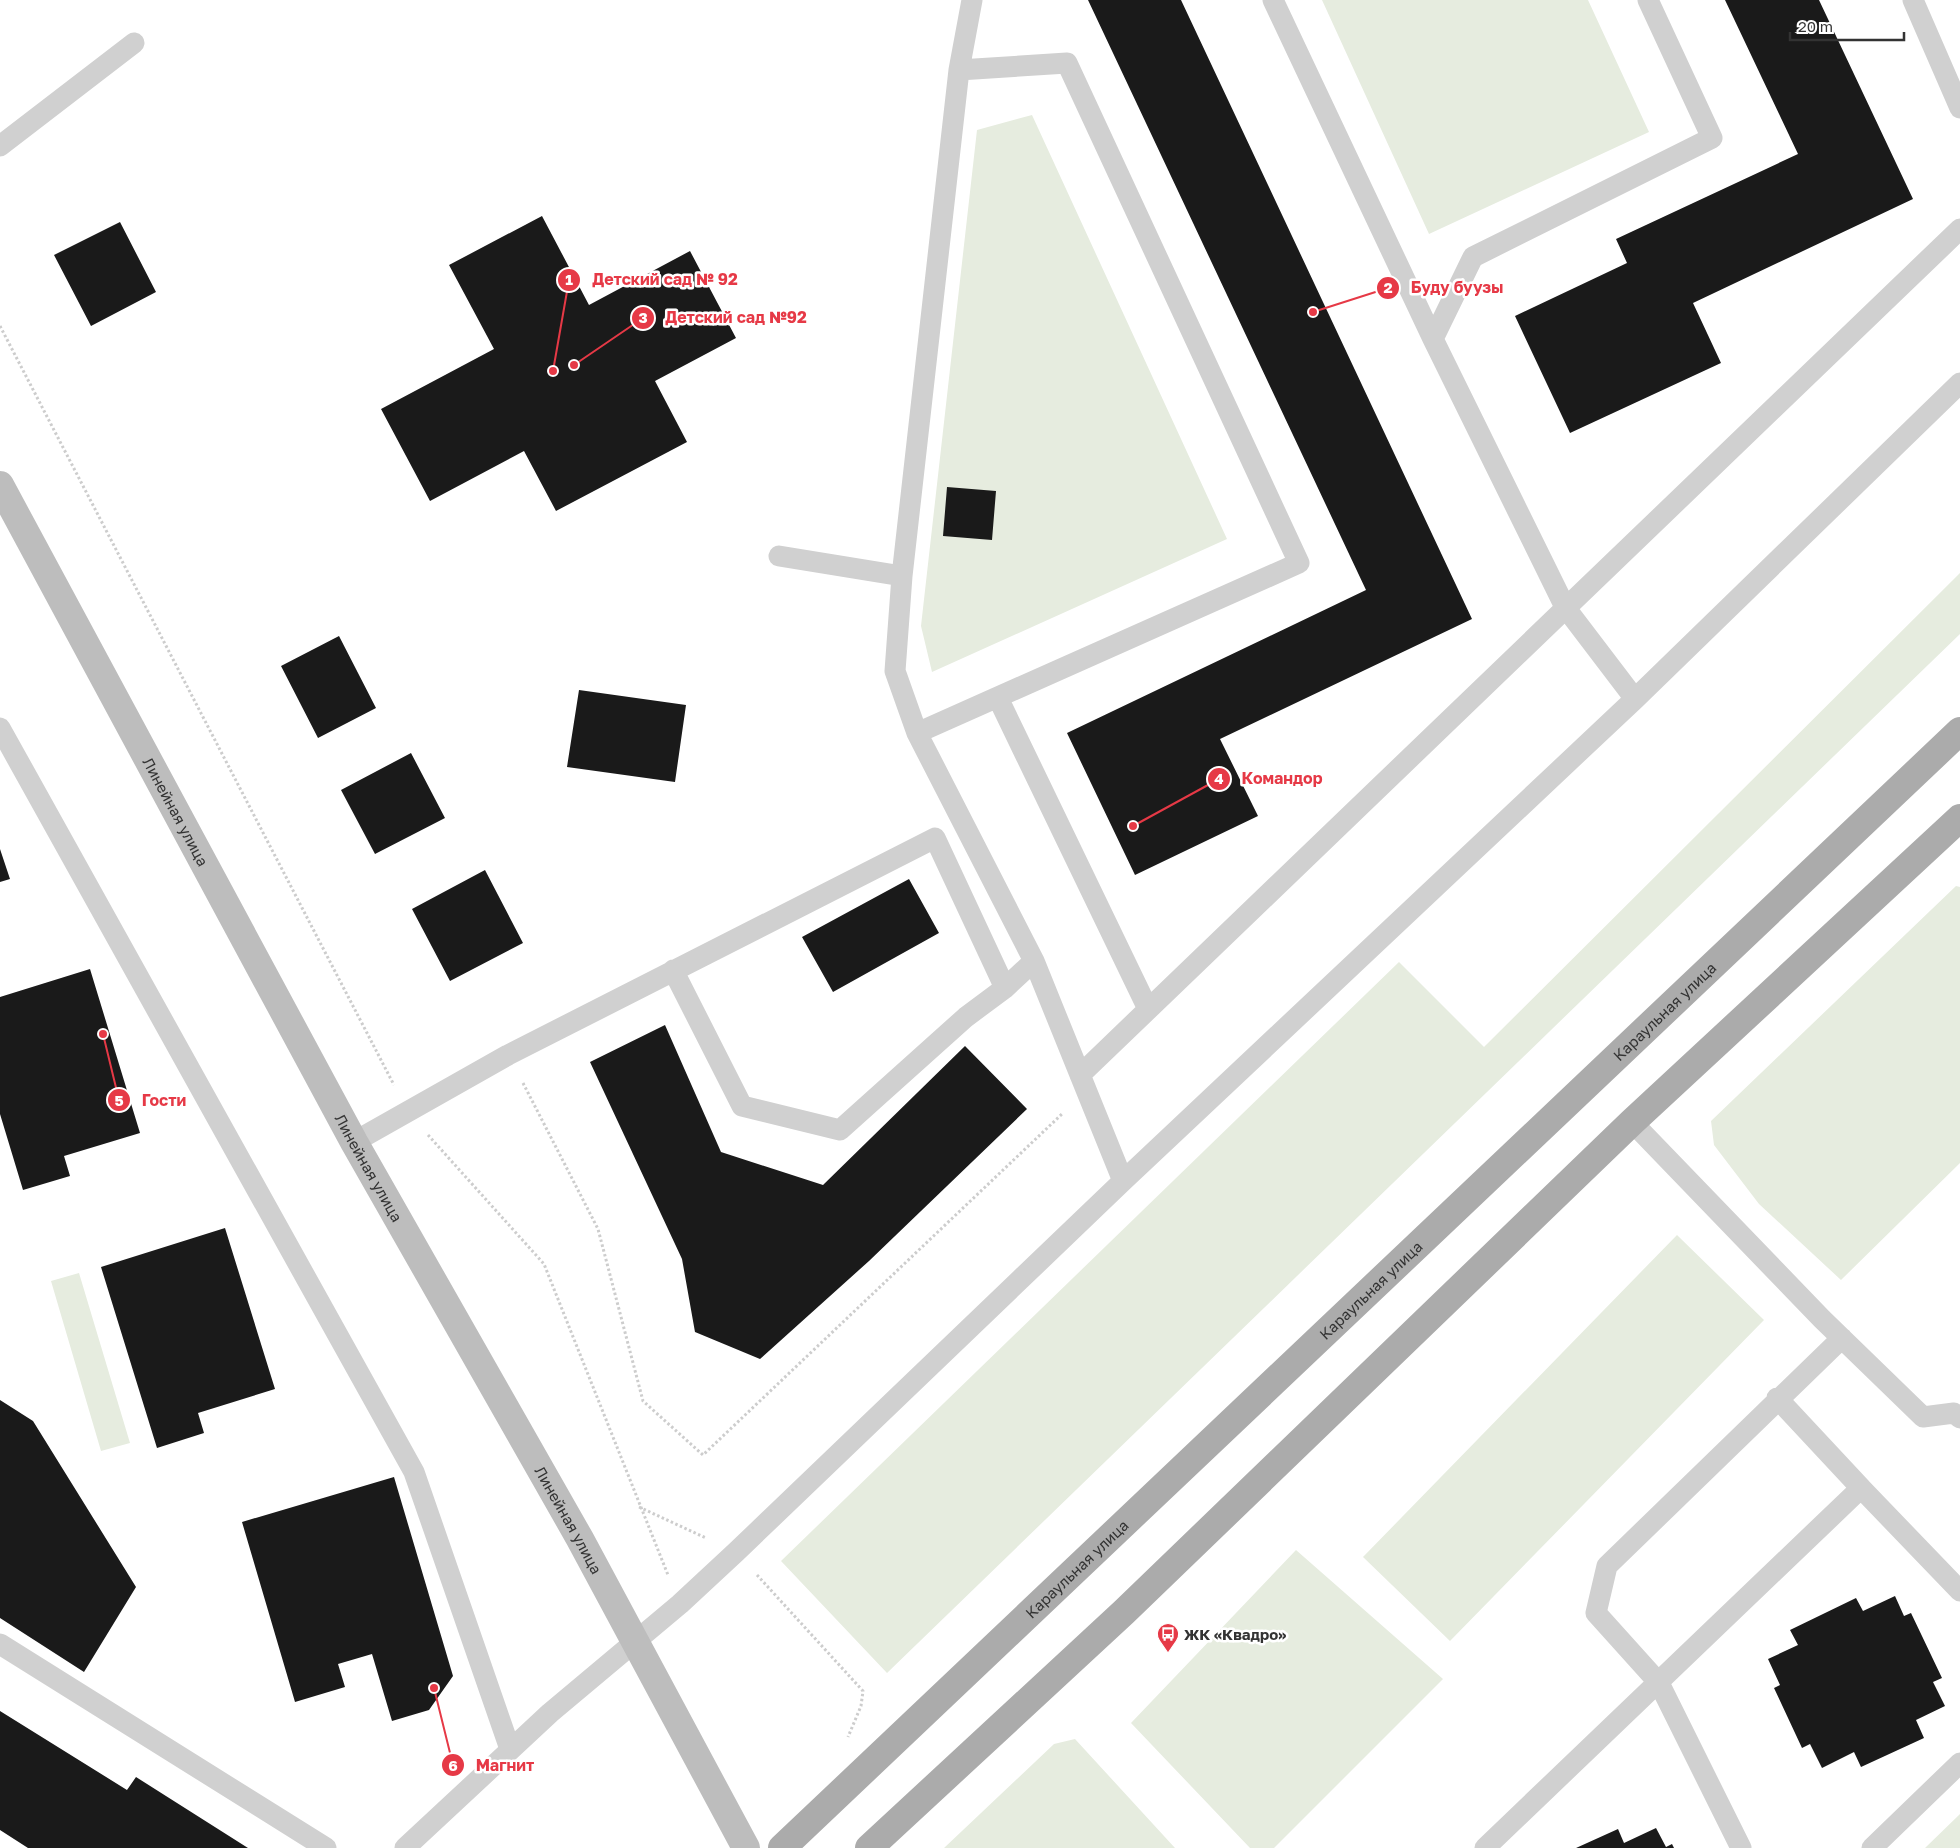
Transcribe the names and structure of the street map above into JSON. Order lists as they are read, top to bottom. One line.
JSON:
{"streets":{"main road":["Караульная улица"],"street":["Линейная улица"]},"places":{"other":["Буду буузы","Детский сад №92","Детский сад № 92","Командор","Гости","Магнит"],"bus stop":["ЖК «Квадро»"]},"scale_bar":"20 m"}
